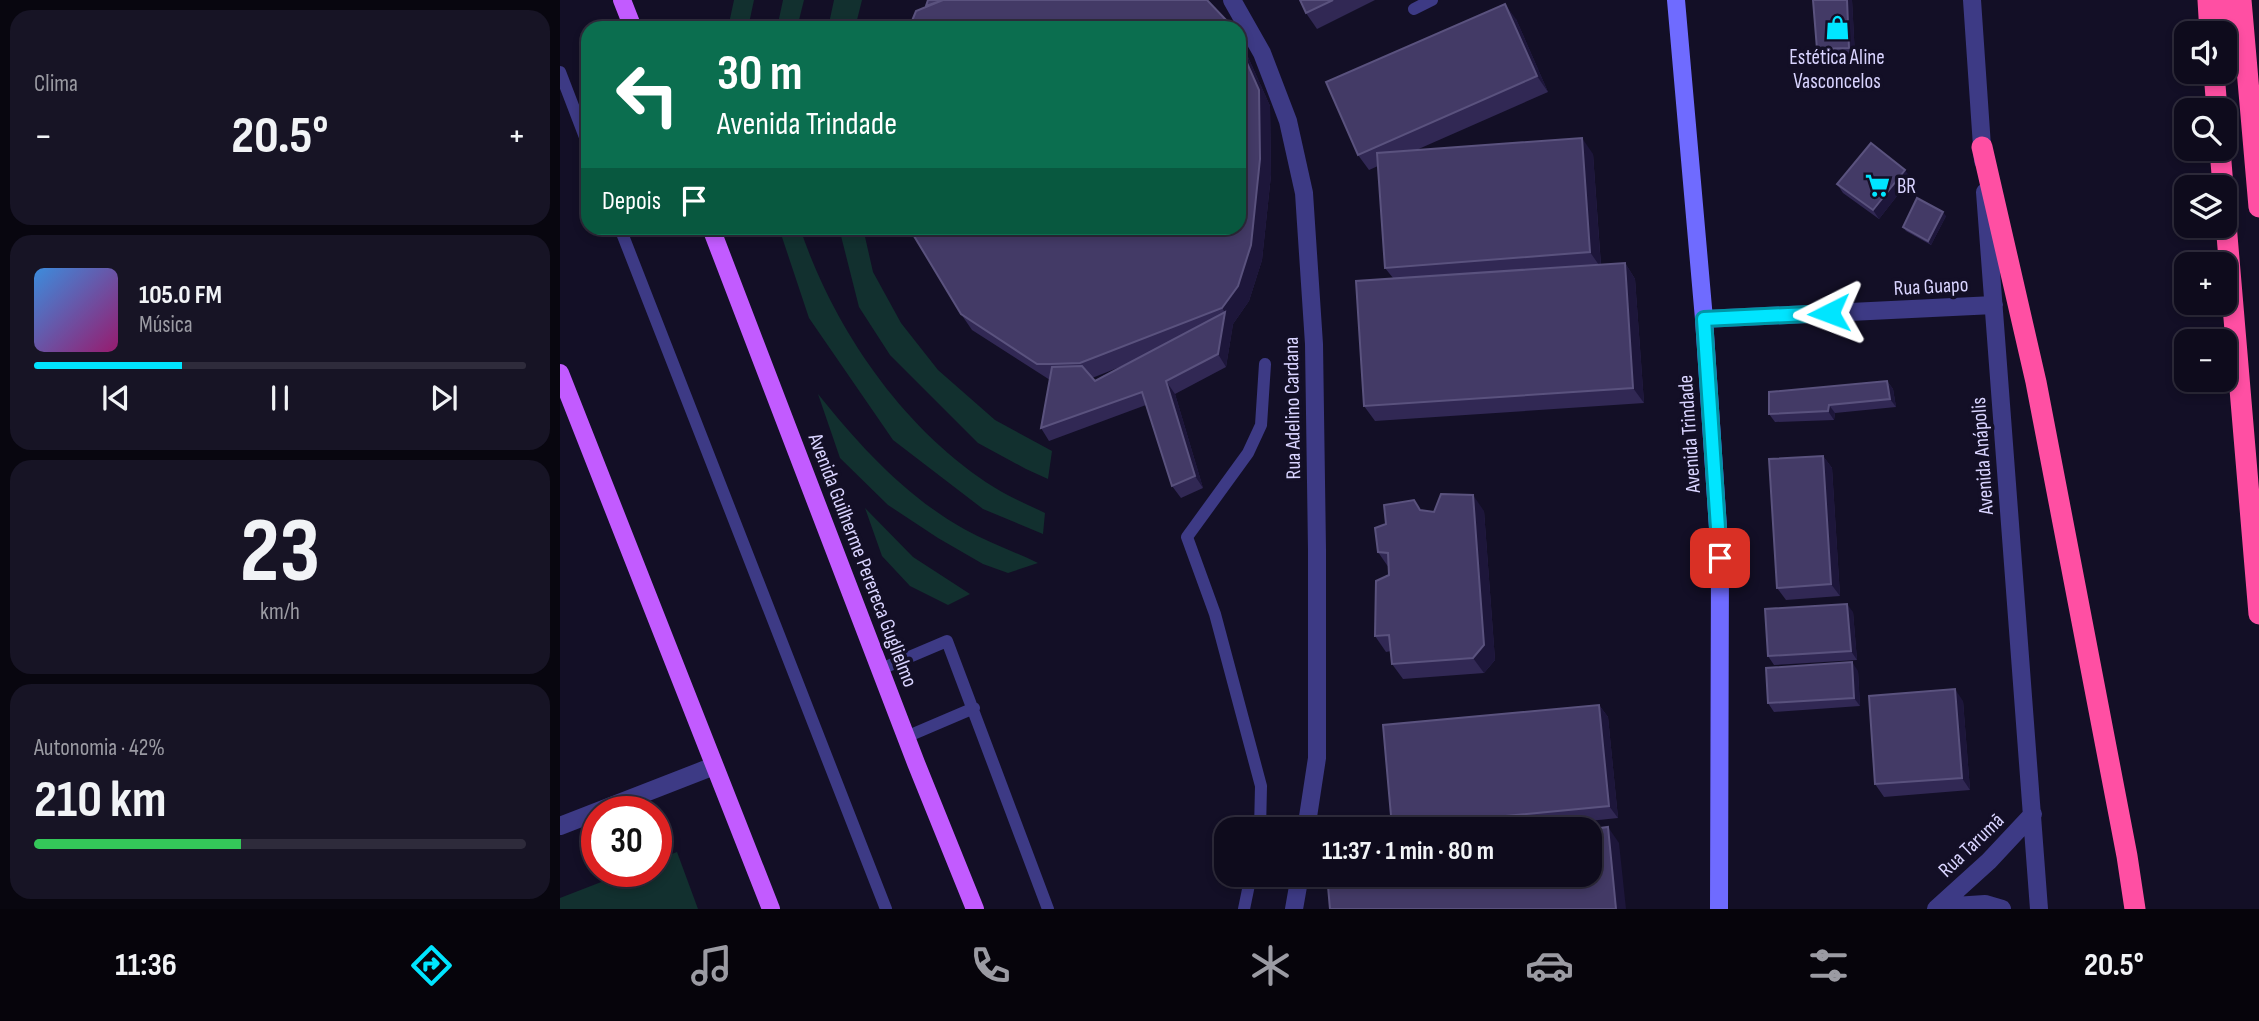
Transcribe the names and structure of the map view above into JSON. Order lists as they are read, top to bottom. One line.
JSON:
{"streets":{"main road":["Avenida Guilherme Perereca Guglielmo"],"street":["Rua Guapo","Rua Adelino Cardana","Avenida Trindade","Avenida Anápolis","Rua Tarumã"]},"crossings":[["Rua Guapo","Avenida Trindade"],["Rua Guapo","Avenida Anápolis"],["Avenida Anápolis","Rua Tarumã"]],"places":{"shop":["Estética Aline Vasconcelos"],"supermarket":["BR"]},"page":{"tile":["Clima",["23","km/h"],["Autonomia · 42%","210 km"]],"map_buttons":["+","−"],"turn":["30 m","Avenida Trindade"],"heat":["−","20.5°","+"],"then":"Depois","song":["105.0 FM","Música"],"limit":"30","trip":"11:37 · 1 min · 80 m","tabs":["11:36","20.5°"]}}
